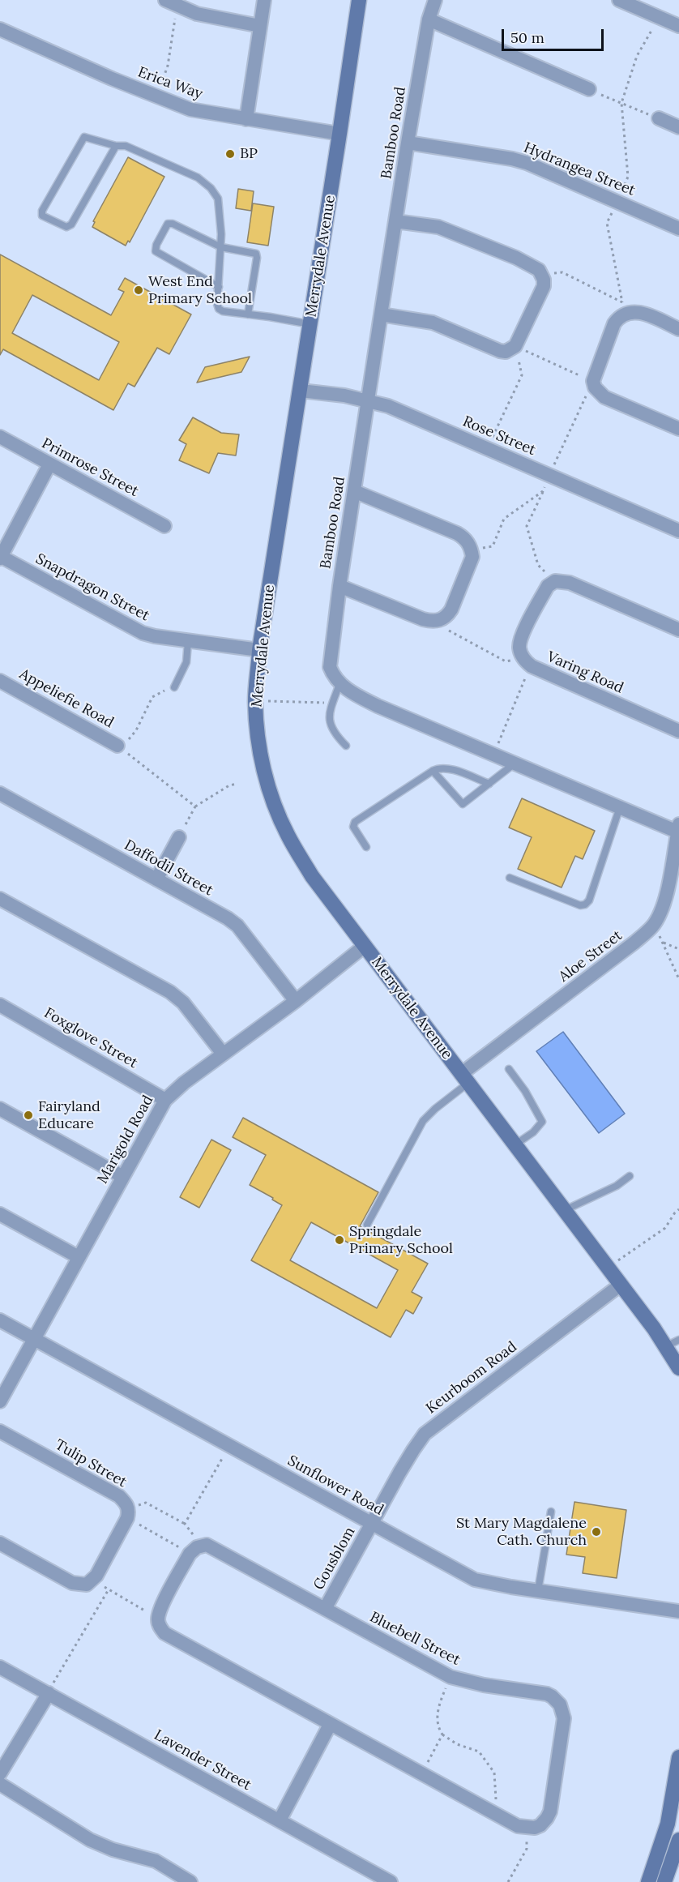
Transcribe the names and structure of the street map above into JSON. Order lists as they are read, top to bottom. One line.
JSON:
{"streets":{"street":["Erica Way","Bamboo Road","Hydrangea Street","Merrydale Avenue","Rose Street","Primrose Street","Snapdragon Street","Varing Road","Appeliefie Road","Daffodil Street","Aloe Street","Foxglove Street","Marigold Road","Keurboom Road","Tulip Street","Sunflower Road","Gousblom","Bluebell Street","Lavender Street"]},"crossings":[["Erica Way","Merrydale Avenue"],["Bamboo Road","Hydrangea Street"],["Bamboo Road","Rose Street"],["Merrydale Avenue","Rose Street"],["Merrydale Avenue","Snapdragon Street"],["Merrydale Avenue","Aloe Street"],["Merrydale Avenue","Marigold Road"],["Merrydale Avenue","Keurboom Road"],["Daffodil Street","Marigold Road"],["Foxglove Street","Marigold Road"],["Marigold Road","Sunflower Road"],["Keurboom Road","Sunflower Road"],["Keurboom Road","Gousblom"],["Sunflower Road","Gousblom"],["Gousblom","Bluebell Street"]],"places":["BP","West End Primary School","Fairyland Educare","Springdale Primary School","St Mary Magdalene Cath. Church"],"scale_bar":"50 m"}
